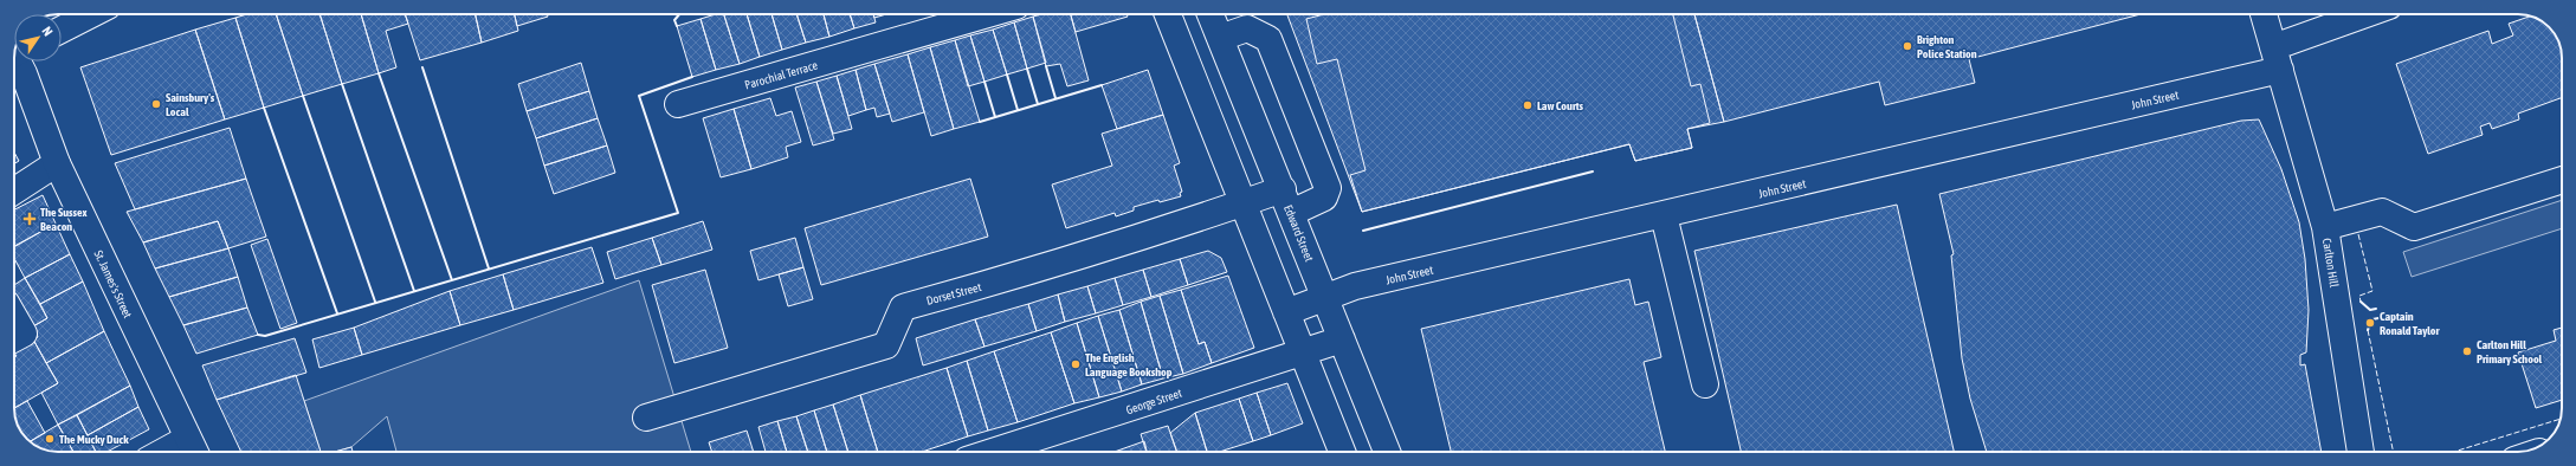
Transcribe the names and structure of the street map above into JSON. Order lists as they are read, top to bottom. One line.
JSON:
{"streets":{"main road":["Parochial Terrace","John Street","Edward Street","Carlton Hill","St. James's Street","Dorset Street","George Street"]},"crossings":[["John Street","Edward Street"],["John Street","Carlton Hill"],["Edward Street","Dorset Street"],["Edward Street","George Street"]],"places":{"other":["Brighton Police Station","Sainsbury's Local","Law Courts","Captain Ronald Taylor","Carlton Hill Primary School","The English Language Bookshop","The Mucky Duck"],"health":["The Sussex Beacon"]},"north":"top right"}
